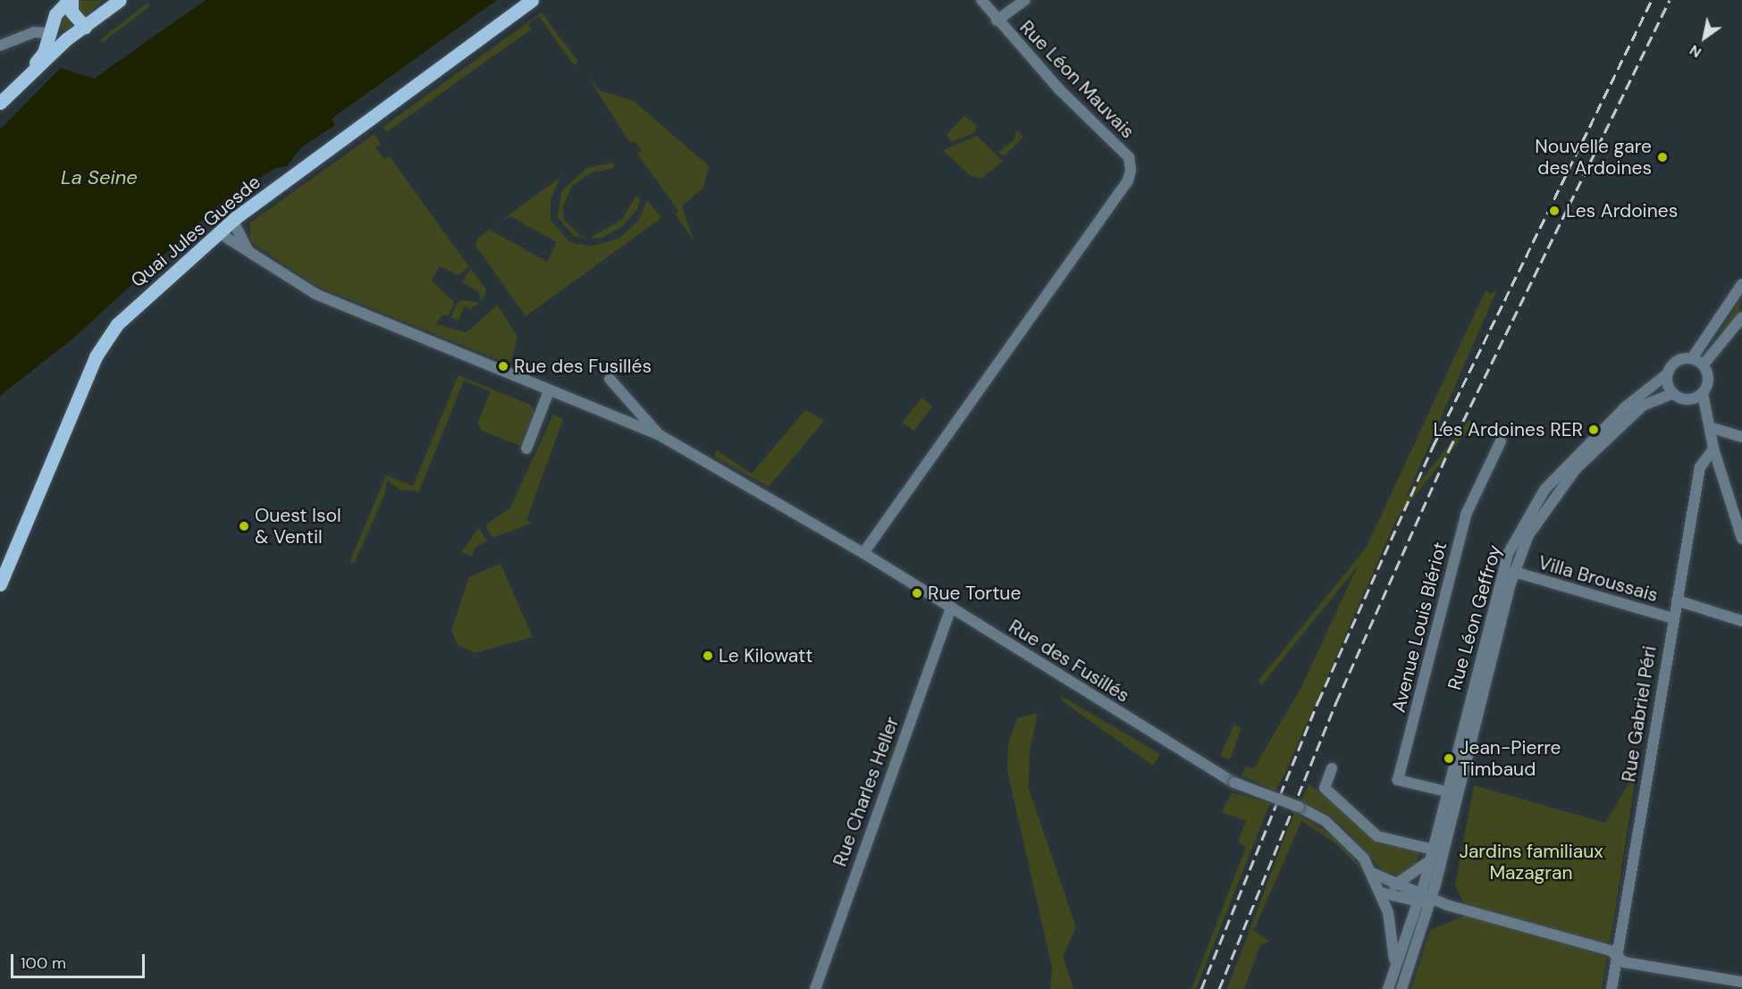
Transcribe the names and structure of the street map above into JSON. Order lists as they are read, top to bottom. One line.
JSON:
{"streets":{"main road":["Quai Jules Guesde"],"street":["Rue Léon Mauvais","Villa Broussais","Rue Léon Geffroy","Avenue Louis Blériot","Rue des Fusillés","Rue Gabriel Péri","Rue Charles Heller"]},"crossings":[["Rue Léon Mauvais","Rue des Fusillés"],["Quai Jules Guesde","Rue des Fusillés"],["Villa Broussais","Rue Léon Geffroy"],["Villa Broussais","Rue Gabriel Péri"],["Rue Léon Geffroy","Avenue Louis Blériot"],["Rue des Fusillés","Rue Charles Heller"]],"water":["La Seine"],"parks":["Jardins familiaux Mazagran"],"places":["Nouvelle gare des Ardoines","Les Ardoines","Rue des Fusillés","Les Ardoines RER","Ouest Isol & Ventil","Rue Tortue","Le Kilowatt","Jean-Pierre Timbaud"],"scale_bar":"100 m","north":"bottom left"}
